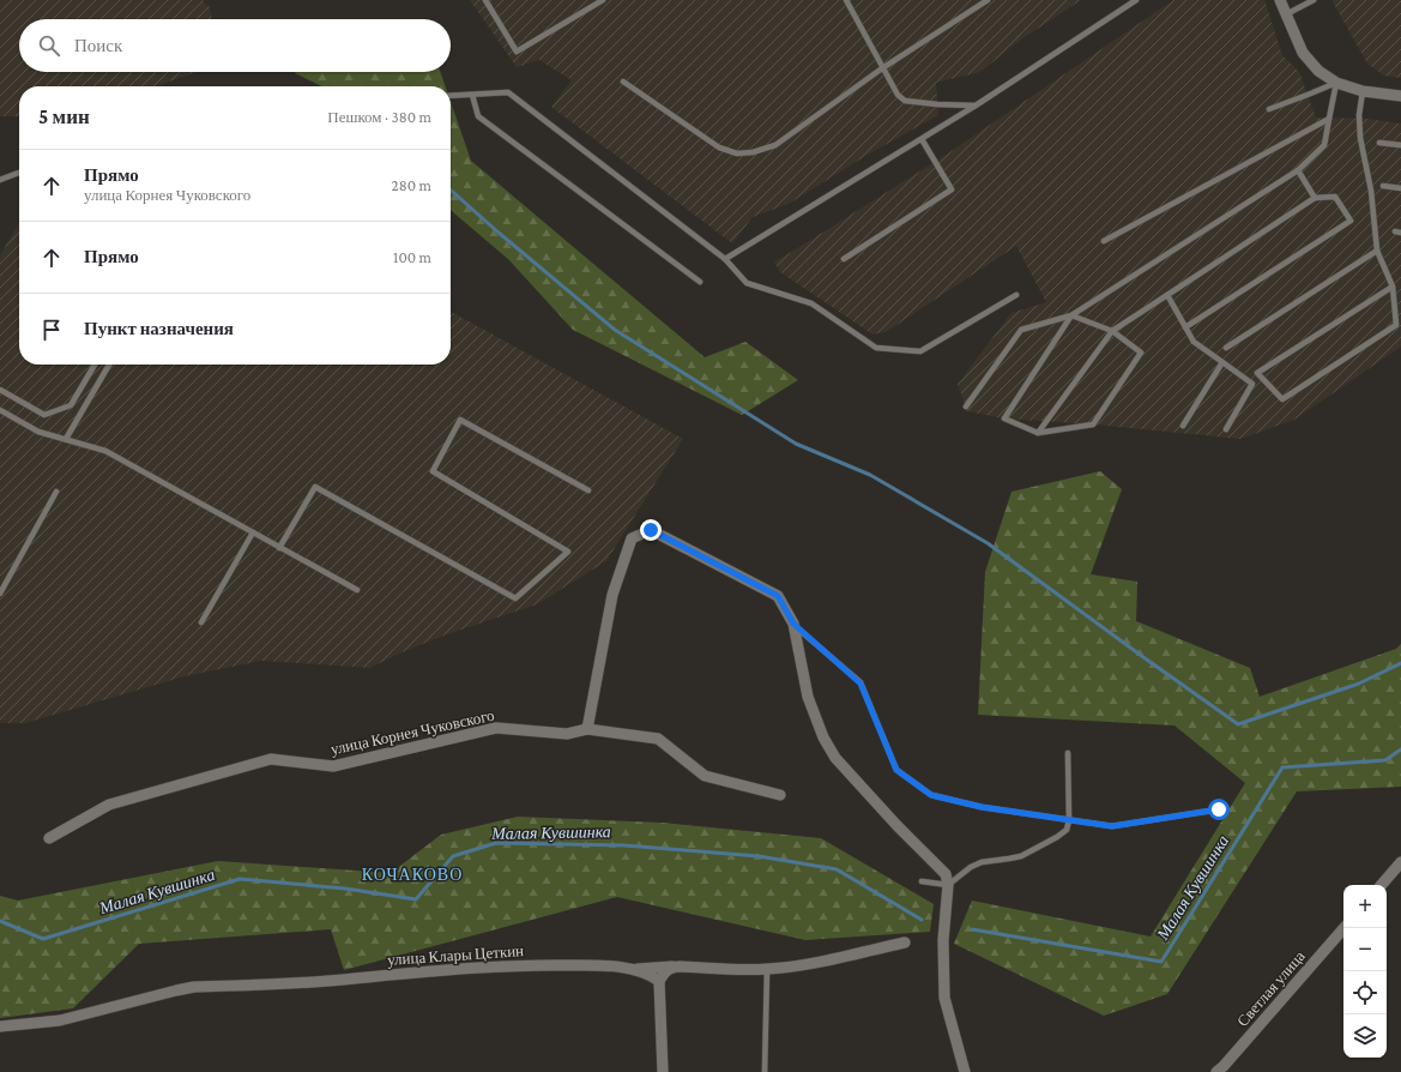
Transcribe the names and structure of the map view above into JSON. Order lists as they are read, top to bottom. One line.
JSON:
{"streets":{"street":["улица Корнея Чуковского","улица Клары Цеткин","Светлая улица"]},"districts":["КОЧАКОВО"],"water":["Малая Кувшинка"],"page":{"search":"Поиск","heading":["5 мин","Пешком · 380 m"],"list":[["Прямо","улица Корнея Чуковского","280 m"],["Прямо","100 m"],"Пункт назначения"],"map_buttons":["+","−"]}}
